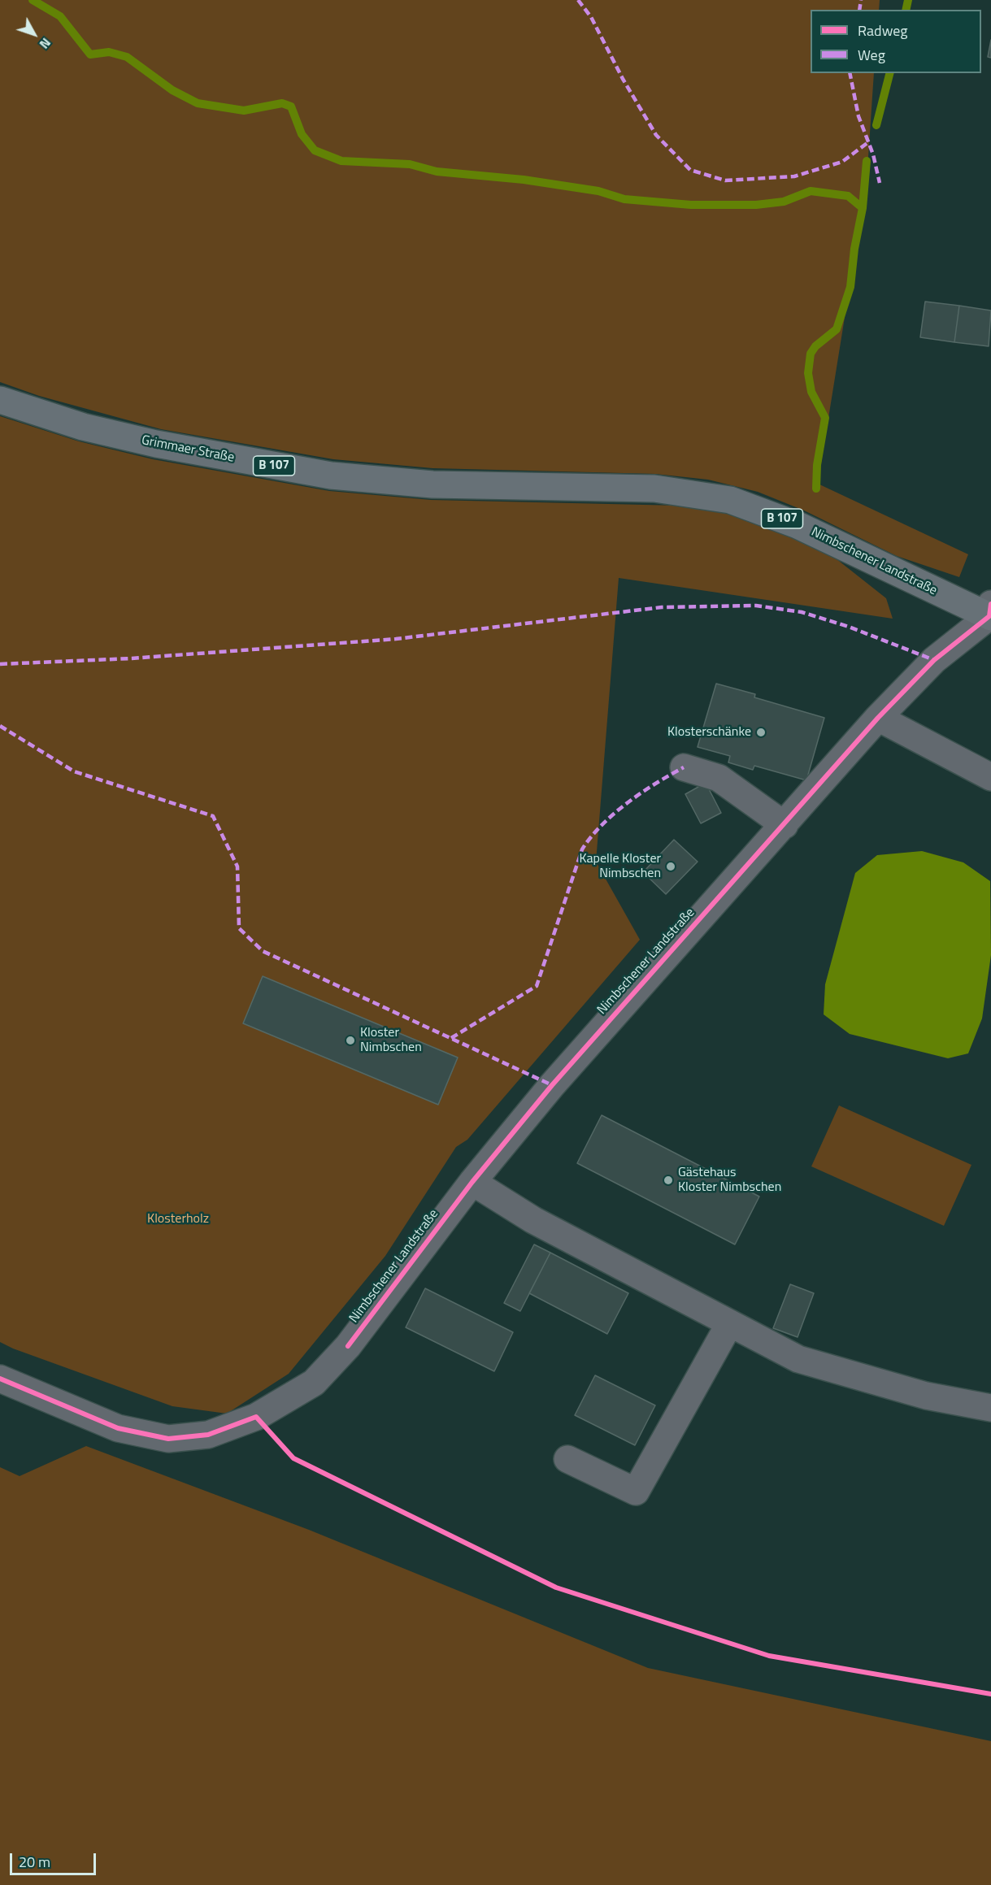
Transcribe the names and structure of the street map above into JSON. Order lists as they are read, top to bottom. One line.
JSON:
{"streets":{"main road":["Grimmaer Straße","B 107","Nimbschener Landstraße"]},"crossings":[["Grimmaer Straße","Nimbschener Landstraße"]],"parks":["Klosterholz"],"places":["Klosterschänke","Kapelle Kloster Nimbschen","Kloster Nimbschen","Gästehaus Kloster Nimbschen"],"legend":["Radweg","Weg"],"scale_bar":"20 m","north":"bottom right"}
